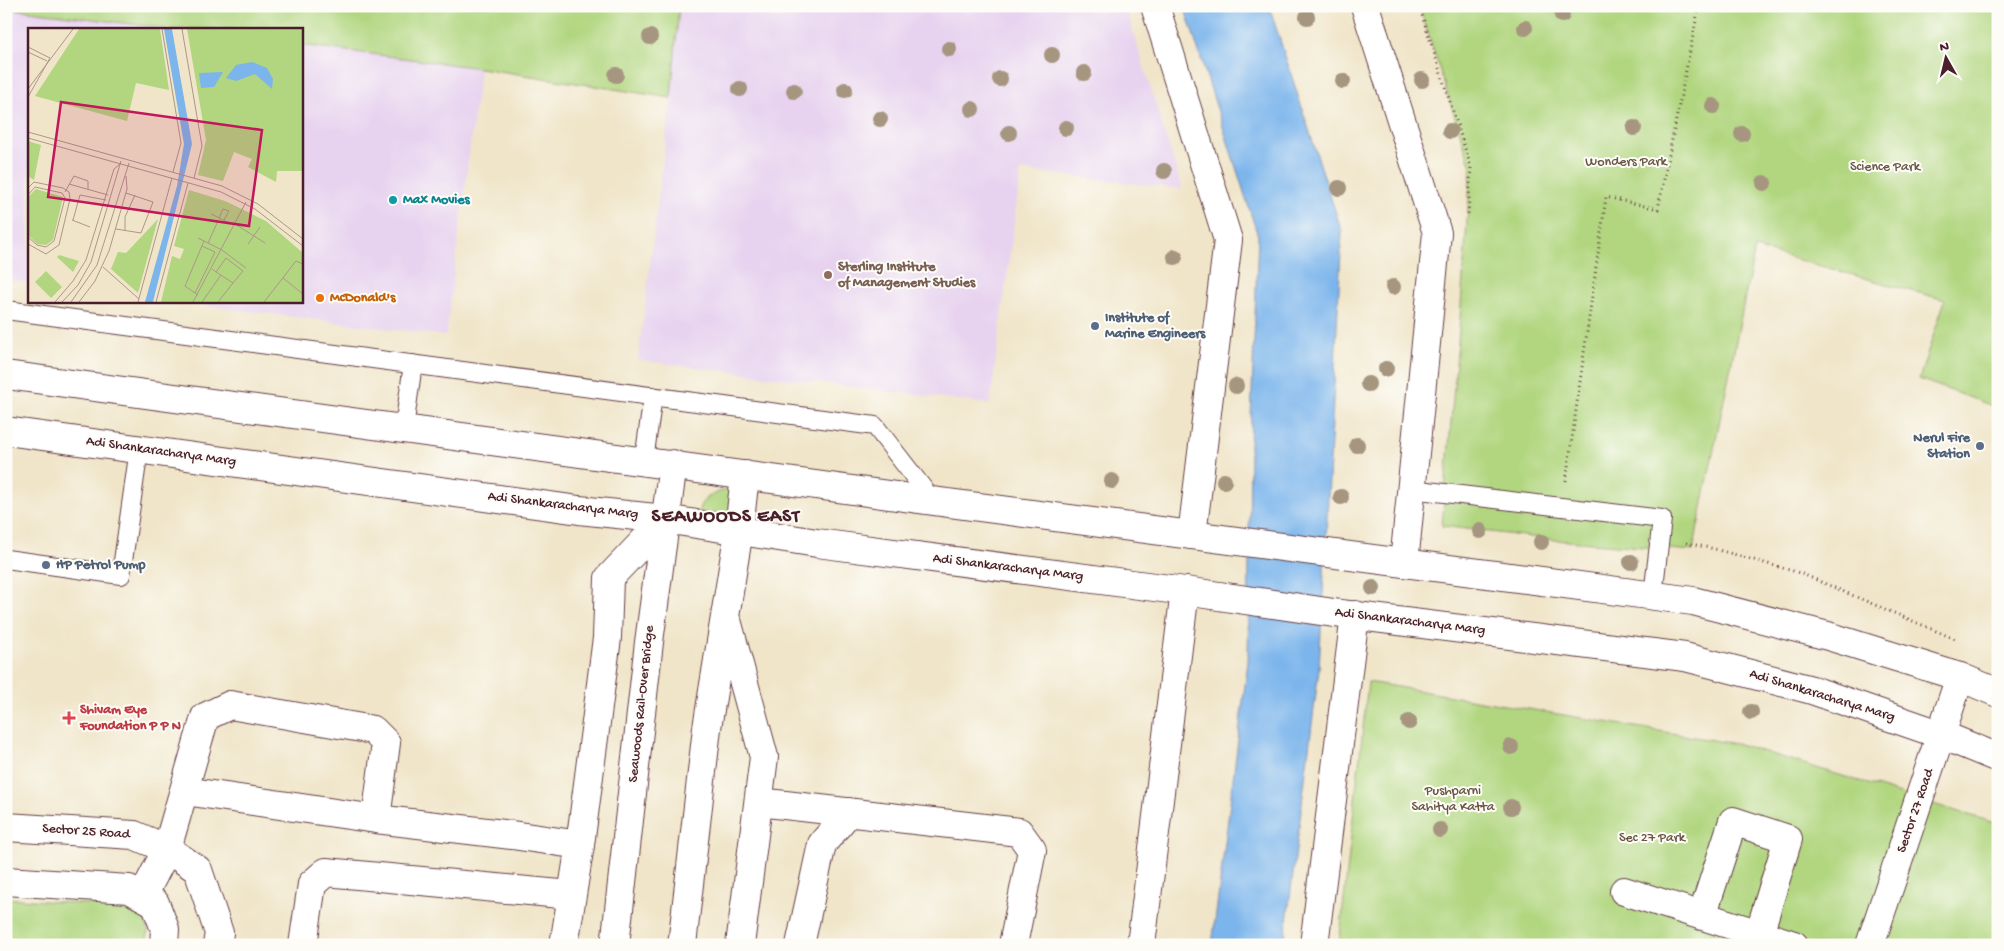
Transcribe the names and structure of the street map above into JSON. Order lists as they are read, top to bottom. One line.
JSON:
{"streets":{"main road":["Adi Shankaracharya Marg","Seawoods Rail-Over Bridge","Sector 27 Road","Sector 25 Road"]},"crossings":[["Adi Shankaracharya Marg","Seawoods Rail-Over Bridge"],["Adi Shankaracharya Marg","Sector 27 Road"]],"districts":["SEAWOODS EAST"],"parks":["Wonders Park","Science Park","Pushparni Sahitya Katta","Sec 27 Park"],"places":{"other":["Max Movies","Sterling Institute of Management Studies","McDonald's","Institute of Marine Engineers","Nerul Fire Station","HP Petrol Pump"],"health":["Shivam Eye Foundation P P N"]},"north":"top"}
